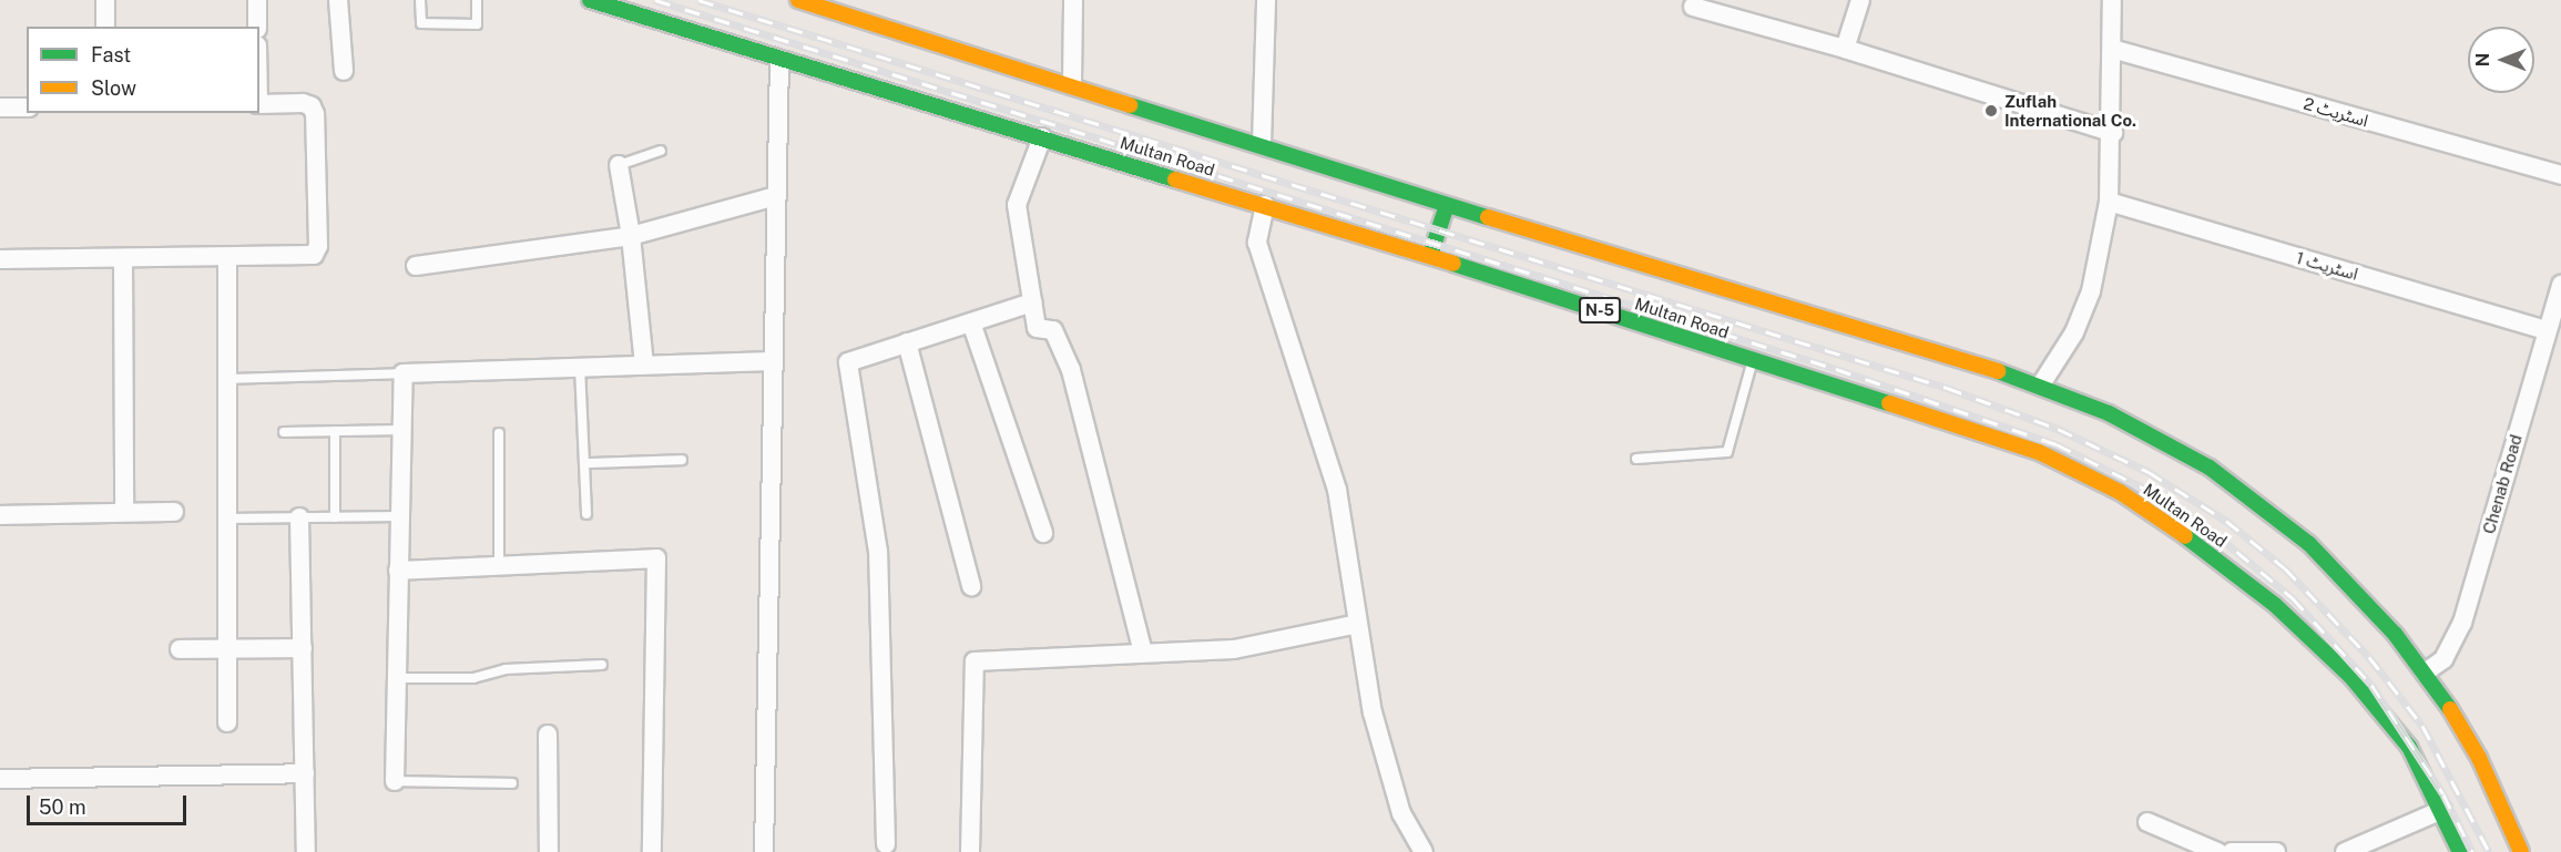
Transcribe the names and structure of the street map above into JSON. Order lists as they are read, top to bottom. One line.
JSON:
{"streets":{"main road":["Multan Road","N-5"],"street":["اسٹریٹ 2","اسٹریٹ 1","Chenab Road"]},"crossings":[["اسٹریٹ 1","Chenab Road"]],"places":["Zuflah International Co."],"legend":["Fast","Slow"],"scale_bar":"50 m","north":"left"}
